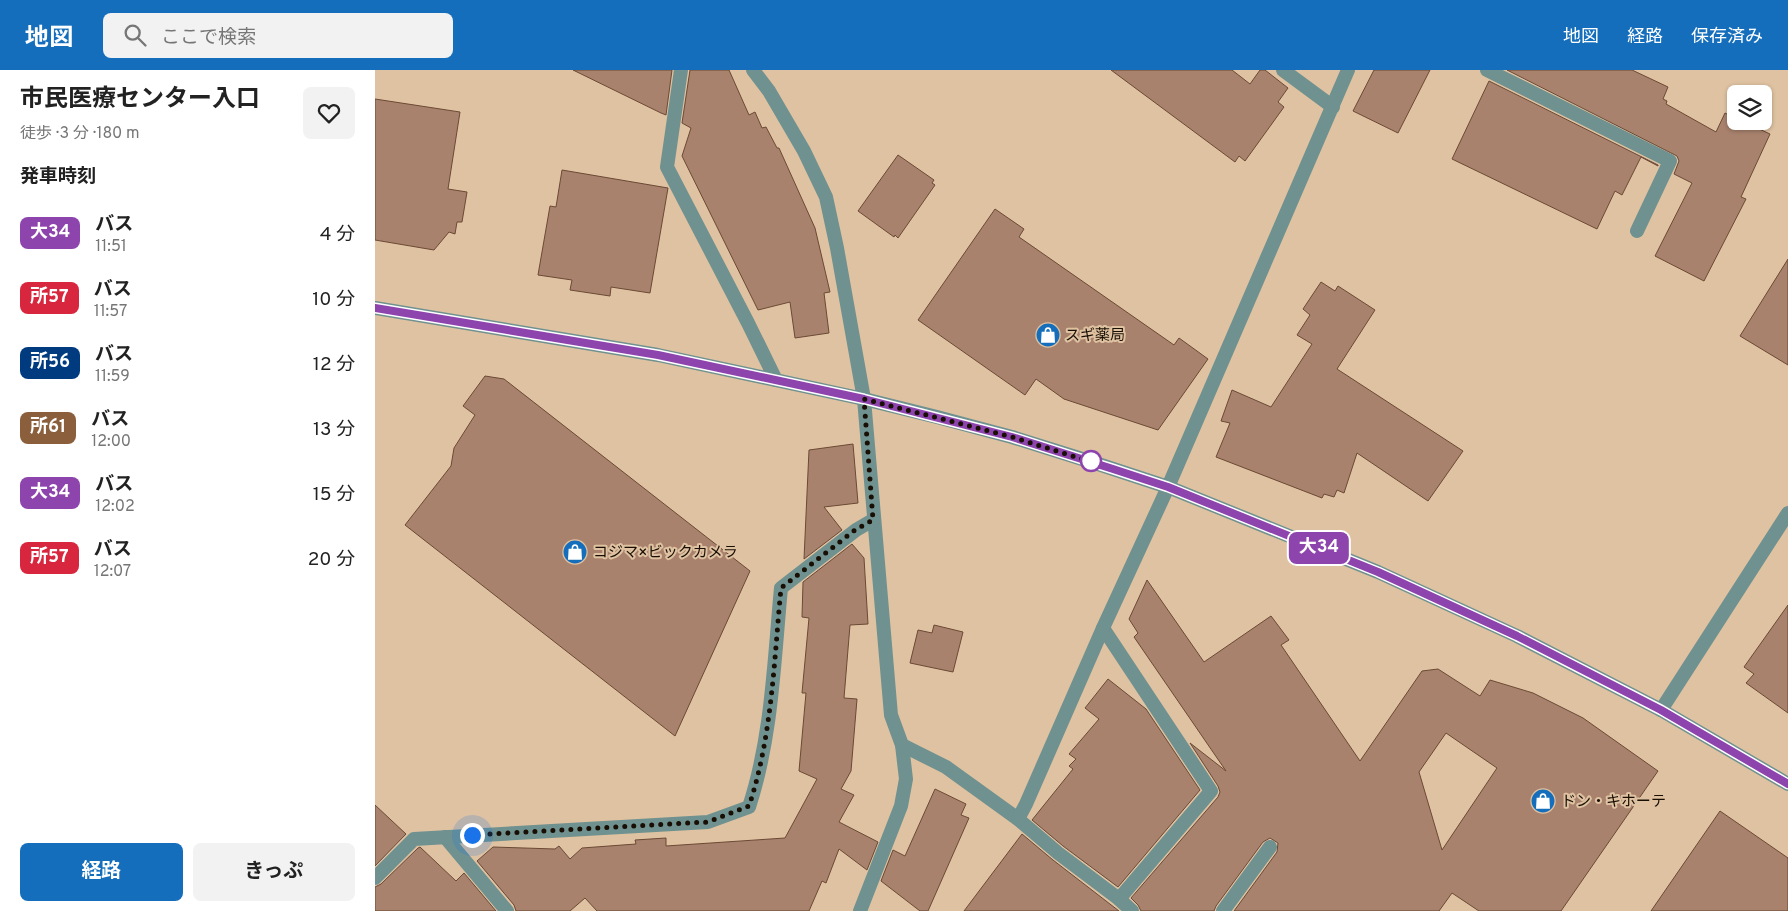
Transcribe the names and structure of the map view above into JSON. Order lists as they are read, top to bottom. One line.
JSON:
{"places":{"shop":["スギ薬局","コジマ×ビックカメラ","ドン・キホーテ"]},"lines":["bus line 大34"],"page":{"header":"地図","search":"ここで検索","nav":["地図","経路","保存済み"],"heading":[["市民医療センター入口","徒歩 · 3 分 · 180 m"],"発車時刻"],"on_map":"大34","list":[{"mark":"大34","name":"バス","note":"11:51","value":"4 分"},{"mark":"所57","name":"バス","note":"11:57","value":"10 分"},{"mark":"所56","name":"バス","note":"11:59","value":"12 分"},{"mark":"所61","name":"バス","note":"12:00","value":"13 分"},{"mark":"大34","name":"バス","note":"12:02","value":"15 分"},{"mark":"所57","name":"バス","note":"12:07","value":"20 分"}],"buttons":["経路","きっぷ"]}}
